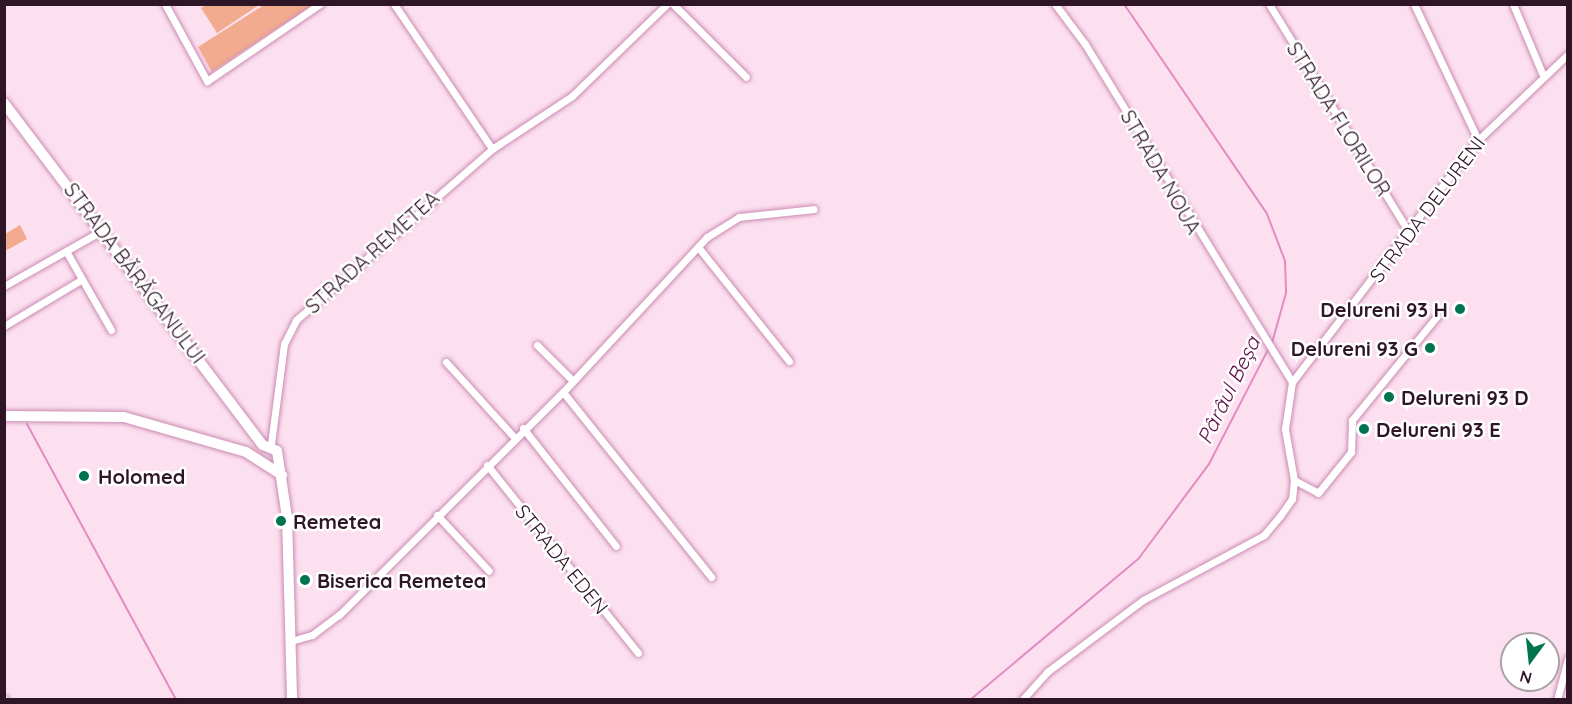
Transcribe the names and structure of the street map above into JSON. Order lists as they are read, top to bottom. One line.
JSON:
{"streets":{"street":["STRADA FLORILOR","STRADA NOUA","STRADA DELURENI","STRADA REMETEA","STRADA BĂRĂGANULUI","STRADA EDEN"]},"crossings":[["STRADA FLORILOR","STRADA DELURENI"],["STRADA NOUA","STRADA DELURENI"],["STRADA REMETEA","STRADA BĂRĂGANULUI"]],"water":["Pârâul Beșa"],"places":["Delureni 93 H","Delureni 93 G","Delureni 93 D","Delureni 93 E","Holomed","Remetea","Biserica Remetea"],"north":"bottom"}
